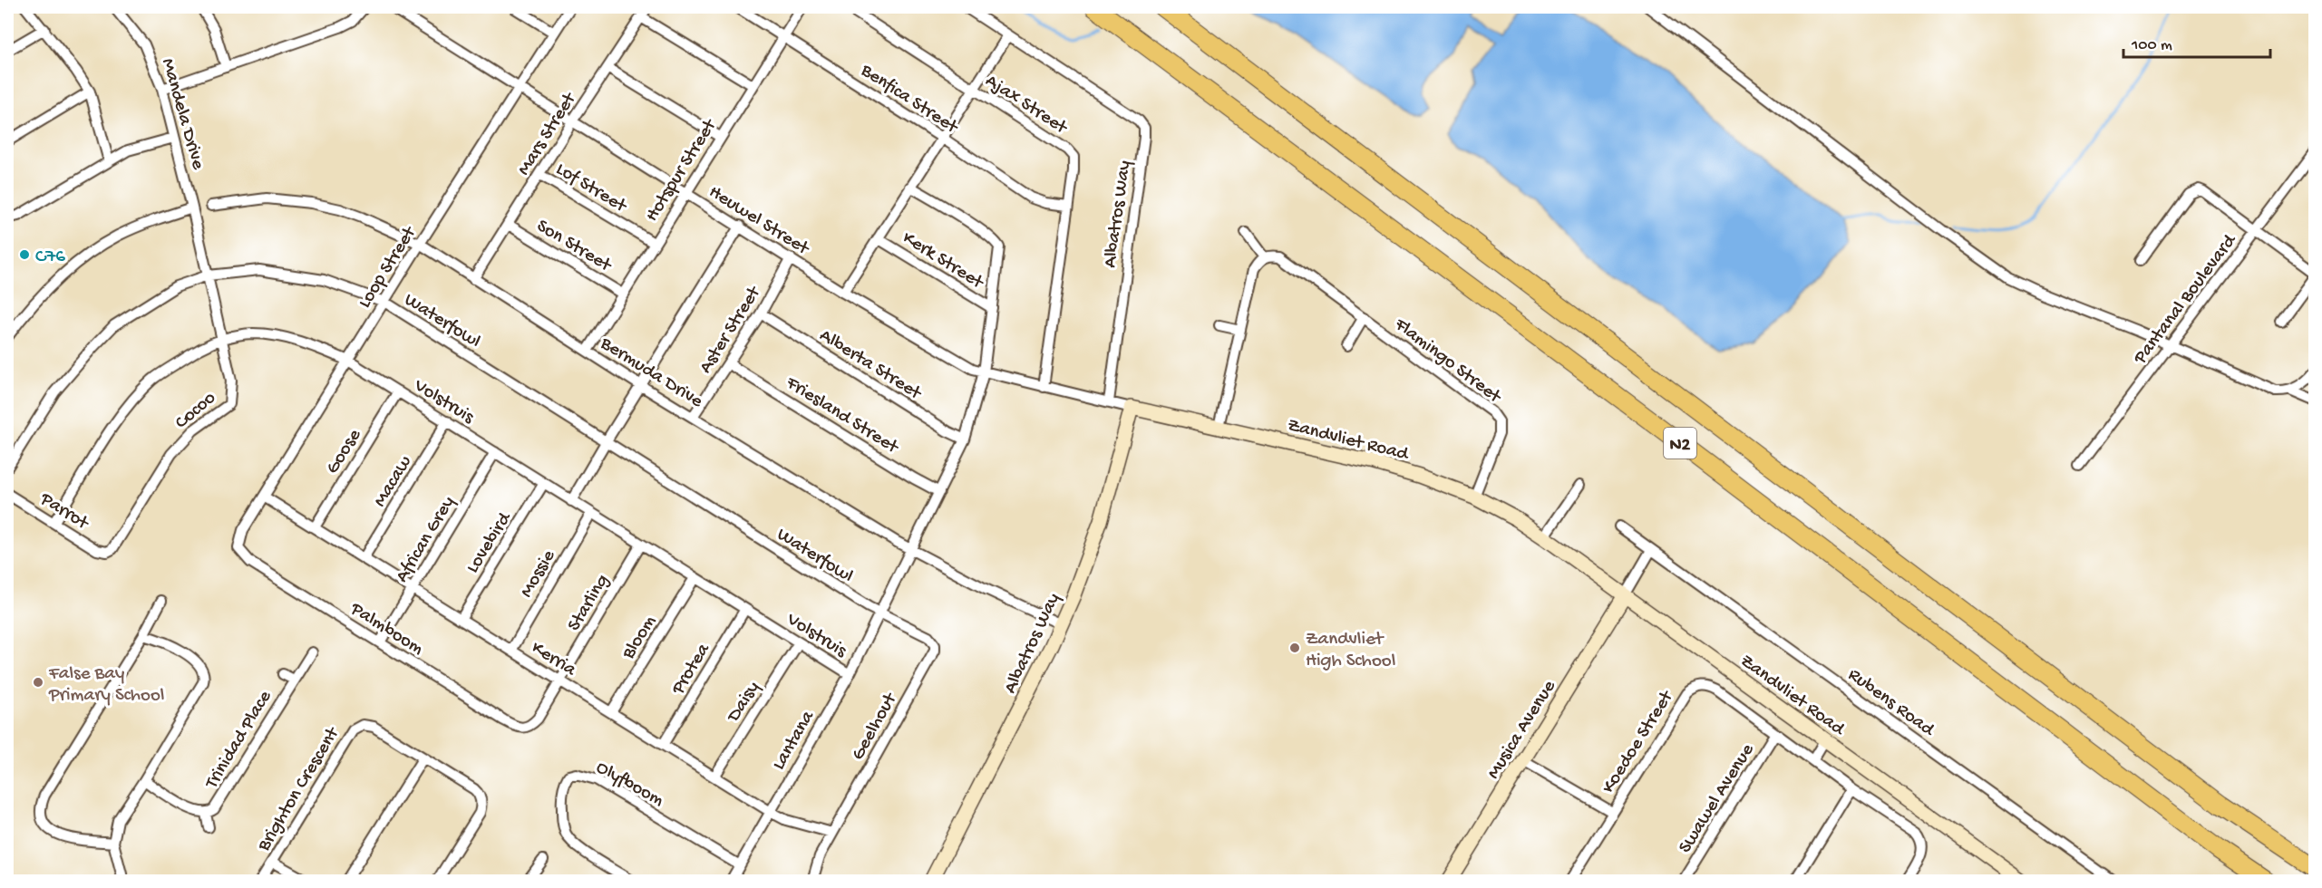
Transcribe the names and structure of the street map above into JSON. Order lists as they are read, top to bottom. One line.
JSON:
{"streets":{"highway":["N2"],"street":["Benfica Street","Ajax Street","Mandela Drive","Mars Street","Hotspur Street","Lof Street","Albatros Way","Heuwel Street","Son Street","Kerk Street","Loop Street","Pantanal Boulevard","Waterfowl","Aster Street","Flamingo Street","Alberta Street","Bermuda Drive","Volstruis","Cocoo","Friesland Street","Zandvliet Road","Goose","Macaw","Parrot","African Grey","Lovebird","Mossie","Starling","Palmboom","Bloom","Kerria","Protea","Daisy","Rubens Road","Geelhout","Musica Avenue","Trinidad Place","Lantana","Koedoe Street","Olyfboom","Brighton Crescent","Swawel Avenue"]},"crossings":[["Benfica Street","Ajax Street"],["Benfica Street","Hotspur Street"],["Ajax Street","Heuwel Street"],["Mandela Drive","Cocoo"],["Mars Street","Lof Street"],["Mars Street","Heuwel Street"],["Mars Street","Son Street"],["Mars Street","Bermuda Drive"],["Hotspur Street","Lof Street"],["Hotspur Street","Heuwel Street"],["Hotspur Street","Son Street"],["Hotspur Street","Bermuda Drive"],["Albatros Way","Heuwel Street"],["Albatros Way","Bermuda Drive"],["Albatros Way","Zandvliet Road"],["Heuwel Street","Loop Street"],["Heuwel Street","Aster Street"],["Heuwel Street","Zandvliet Road"],["Heuwel Street","Lantana"],["Kerk Street","Lantana"],["Loop Street","Waterfowl"],["Loop Street","Bermuda Drive"],["Loop Street","Volstruis"],["Loop Street","Palmboom"],["Loop Street","Kerria"],["Waterfowl","Cocoo"],["Waterfowl","Geelhout"],["Waterfowl","Lantana"],["Aster Street","Alberta Street"],["Aster Street","Bermuda Drive"],["Aster Street","Friesland Street"],["Flamingo Street","Zandvliet Road"],["Alberta Street","Lantana"],["Bermuda Drive","Lantana"],["Volstruis","Cocoo"],["Volstruis","Goose"],["Volstruis","Macaw"],["Volstruis","Parrot"],["Volstruis","African Grey"],["Volstruis","Lovebird"],["Volstruis","Mossie"],["Volstruis","Starling"],["Volstruis","Bloom"],["Volstruis","Protea"],["Volstruis","Daisy"],["Volstruis","Lantana"],["Cocoo","Parrot"],["Friesland Street","Lantana"],["Zandvliet Road","Musica Avenue"],["Goose","Kerria"],["Macaw","Kerria"],["African Grey","Palmboom"],["African Grey","Kerria"],["Lovebird","Kerria"],["Mossie","Kerria"],["Starling","Palmboom"],["Starling","Kerria"],["Bloom","Kerria"],["Kerria","Protea"],["Kerria","Daisy"],["Kerria","Geelhout"],["Kerria","Lantana"],["Geelhout","Lantana"],["Lantana","Olyfboom"],["Koedoe Street","Swawel Avenue"]],"places":["C76","Zandvliet High School","False Bay Primary School"],"scale_bar":"100 m"}
